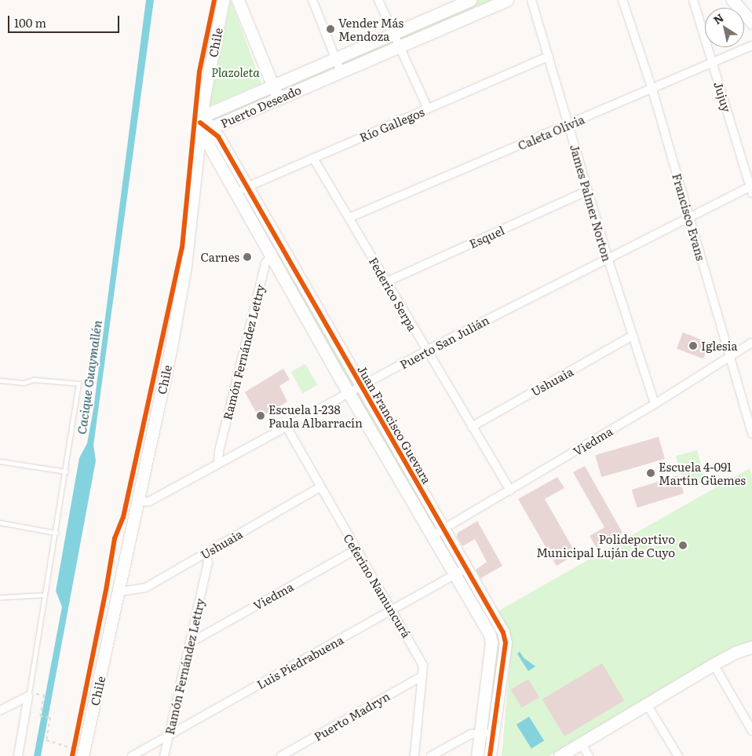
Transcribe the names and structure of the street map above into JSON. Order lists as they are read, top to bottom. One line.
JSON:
{"streets":{"street":["Chile","Jujuy","Puerto Deseado","Río Gallegos","Caleta Olivia","James Palmer Norton","Francisco Evans","Esquel","Federico Serpa","Puerto San Julián","Ramón Fernández Lettry","Ushuaia","Juan Francisco Guevara","Viedma","Ceferino Namuncurá","Luis Piedrabuena","Puerto Madryn"]},"crossings":[["Chile","Puerto Deseado"],["Chile","Puerto San Julián"],["Chile","Ushuaia"],["Chile","Juan Francisco Guevara"],["Jujuy","Caleta Olivia"],["Jujuy","Puerto San Julián"],["Puerto Deseado","Juan Francisco Guevara"],["Río Gallegos","James Palmer Norton"],["Río Gallegos","Federico Serpa"],["Río Gallegos","Juan Francisco Guevara"],["Caleta Olivia","James Palmer Norton"],["Caleta Olivia","Francisco Evans"],["Caleta Olivia","Federico Serpa"],["James Palmer Norton","Esquel"],["James Palmer Norton","Puerto San Julián"],["James Palmer Norton","Ushuaia"],["James Palmer Norton","Viedma"],["Francisco Evans","Puerto San Julián"],["Francisco Evans","Viedma"],["Esquel","Federico Serpa"],["Federico Serpa","Puerto San Julián"],["Federico Serpa","Ushuaia"],["Federico Serpa","Viedma"],["Puerto San Julián","Ramón Fernández Lettry"],["Puerto San Julián","Juan Francisco Guevara"],["Puerto San Julián","Ceferino Namuncurá"],["Ramón Fernández Lettry","Ushuaia"],["Ramón Fernández Lettry","Juan Francisco Guevara"],["Ramón Fernández Lettry","Viedma"],["Ramón Fernández Lettry","Luis Piedrabuena"],["Ushuaia","Ceferino Namuncurá"],["Juan Francisco Guevara","Viedma"],["Juan Francisco Guevara","Luis Piedrabuena"],["Viedma","Ceferino Namuncurá"],["Ceferino Namuncurá","Luis Piedrabuena"],["Ceferino Namuncurá","Puerto Madryn"]],"water":["Cacique Guaymallén"],"parks":["Plazoleta"],"places":["Vender Más Mendoza","Carnes","Iglesia","Escuela 1-238 Paula Albarracín","Escuela 4-091 Martín Güemes","Polideportivo Municipal Luján de Cuyo"],"scale_bar":"100 m","north":"top left"}
